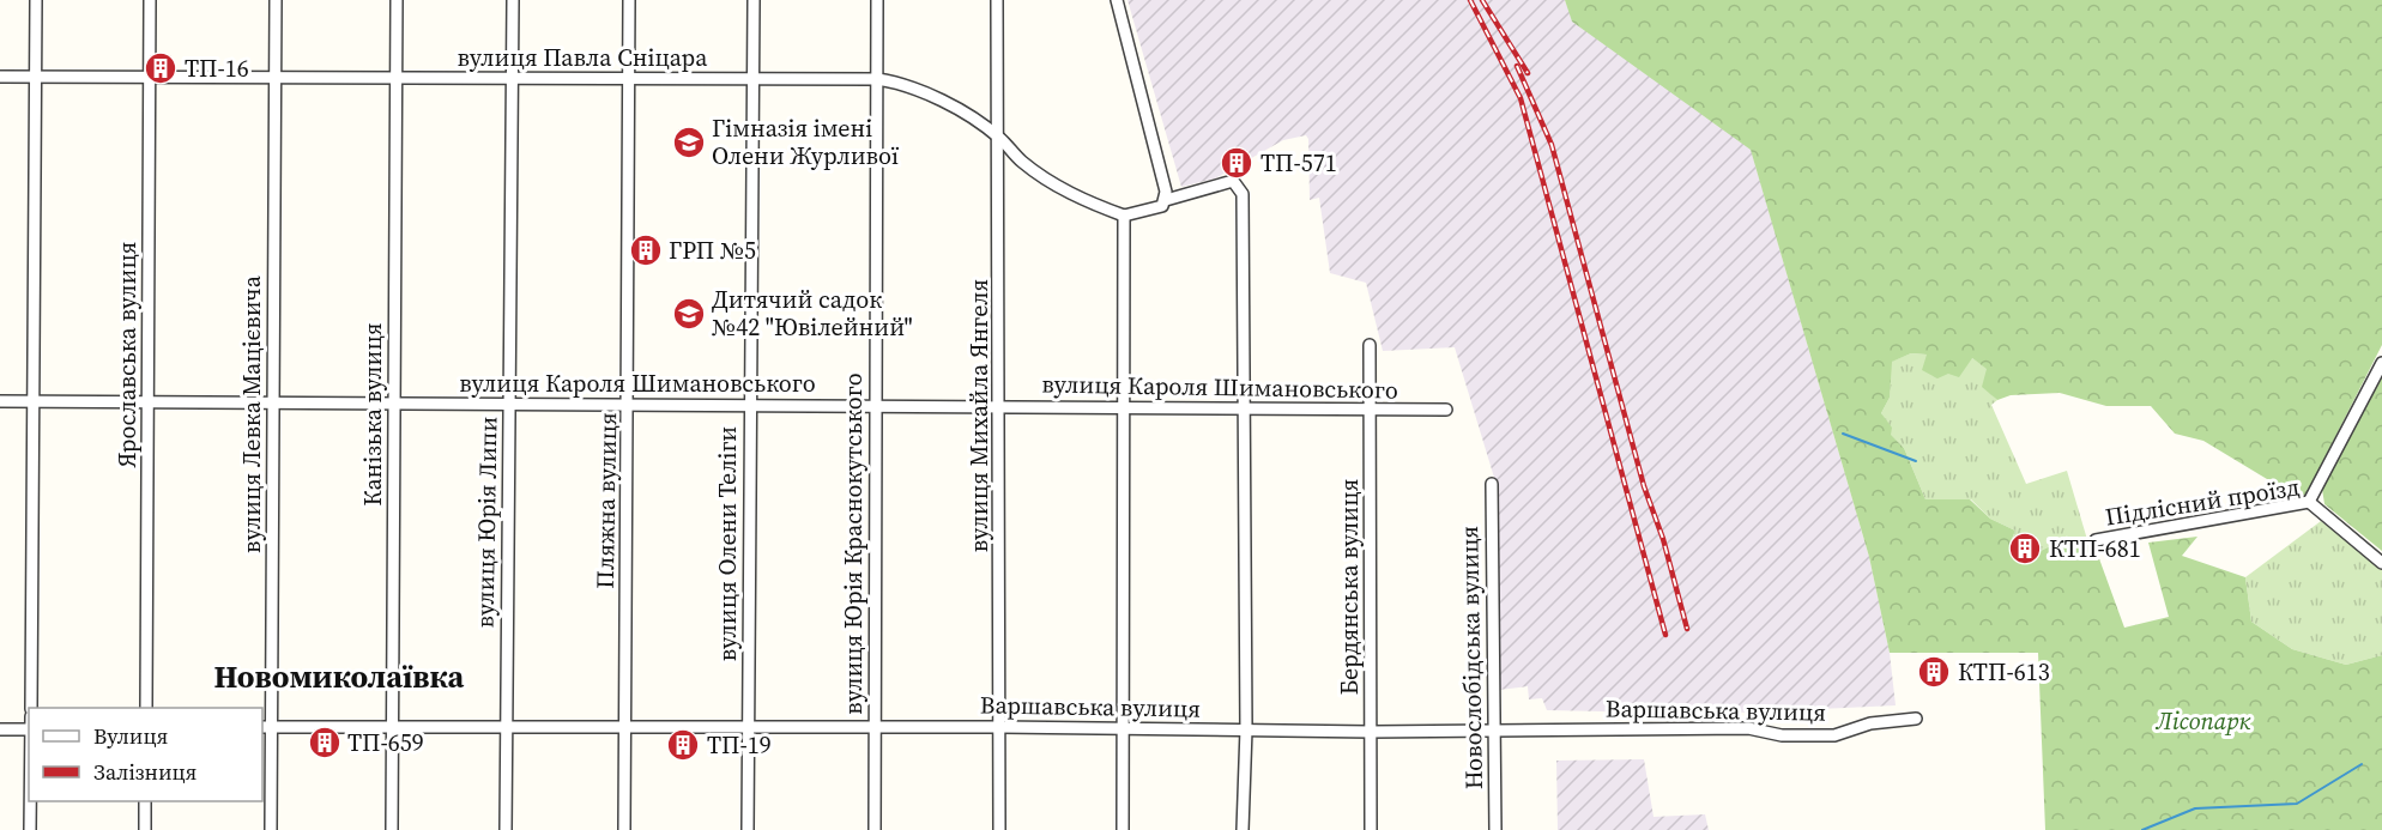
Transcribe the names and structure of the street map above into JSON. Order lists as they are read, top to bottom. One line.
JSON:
{"streets":{"street":["вулиця Павла Сніцара","Ярославська вулиця","вулиця Кароля Шимановського","вулиця Левка Мацієвича","Канізька вулиця","вулиця Михайла Янгеля","Пляжна вулиця","Підлісний проїзд","вулиця Юрія Липи","вулиця Олени Теліги","вулиця Юрія Краснокутського","Бердянська вулиця","Новослобідська вулиця","Варшавська вулиця"]},"crossings":[["вулиця Павла Сніцара","Ярославська вулиця"],["вулиця Павла Сніцара","вулиця Левка Мацієвича"],["вулиця Павла Сніцара","Канізька вулиця"],["вулиця Павла Сніцара","вулиця Михайла Янгеля"],["вулиця Павла Сніцара","Пляжна вулиця"],["вулиця Павла Сніцара","вулиця Юрія Липи"],["вулиця Павла Сніцара","вулиця Олени Теліги"],["вулиця Павла Сніцара","вулиця Юрія Краснокутського"],["Ярославська вулиця","вулиця Кароля Шимановського"],["вулиця Кароля Шимановського","вулиця Левка Мацієвича"],["вулиця Кароля Шимановського","Канізька вулиця"],["вулиця Кароля Шимановського","вулиця Михайла Янгеля"],["вулиця Кароля Шимановського","Пляжна вулиця"],["вулиця Кароля Шимановського","вулиця Юрія Липи"],["вулиця Кароля Шимановського","вулиця Олени Теліги"],["вулиця Кароля Шимановського","вулиця Юрія Краснокутського"],["вулиця Кароля Шимановського","Бердянська вулиця"],["вулиця Левка Мацієвича","Варшавська вулиця"],["Канізька вулиця","Варшавська вулиця"],["вулиця Михайла Янгеля","Варшавська вулиця"],["Пляжна вулиця","Варшавська вулиця"],["вулиця Юрія Липи","Варшавська вулиця"],["вулиця Олени Теліги","Варшавська вулиця"],["вулиця Юрія Краснокутського","Варшавська вулиця"],["Бердянська вулиця","Варшавська вулиця"],["Новослобідська вулиця","Варшавська вулиця"]],"districts":["Новомиколаївка"],"parks":["Лісопарк"],"places":{"building":["ТП-16","ТП-571","ГРП №5","КТП-681","КТП-613","ТП-659","ТП-19"],"school or university":["Гімназія імені Олени Журливої","Дитячий садок №42 \"Ювілейний\""]},"legend":["Вулиця","Залізниця"]}
